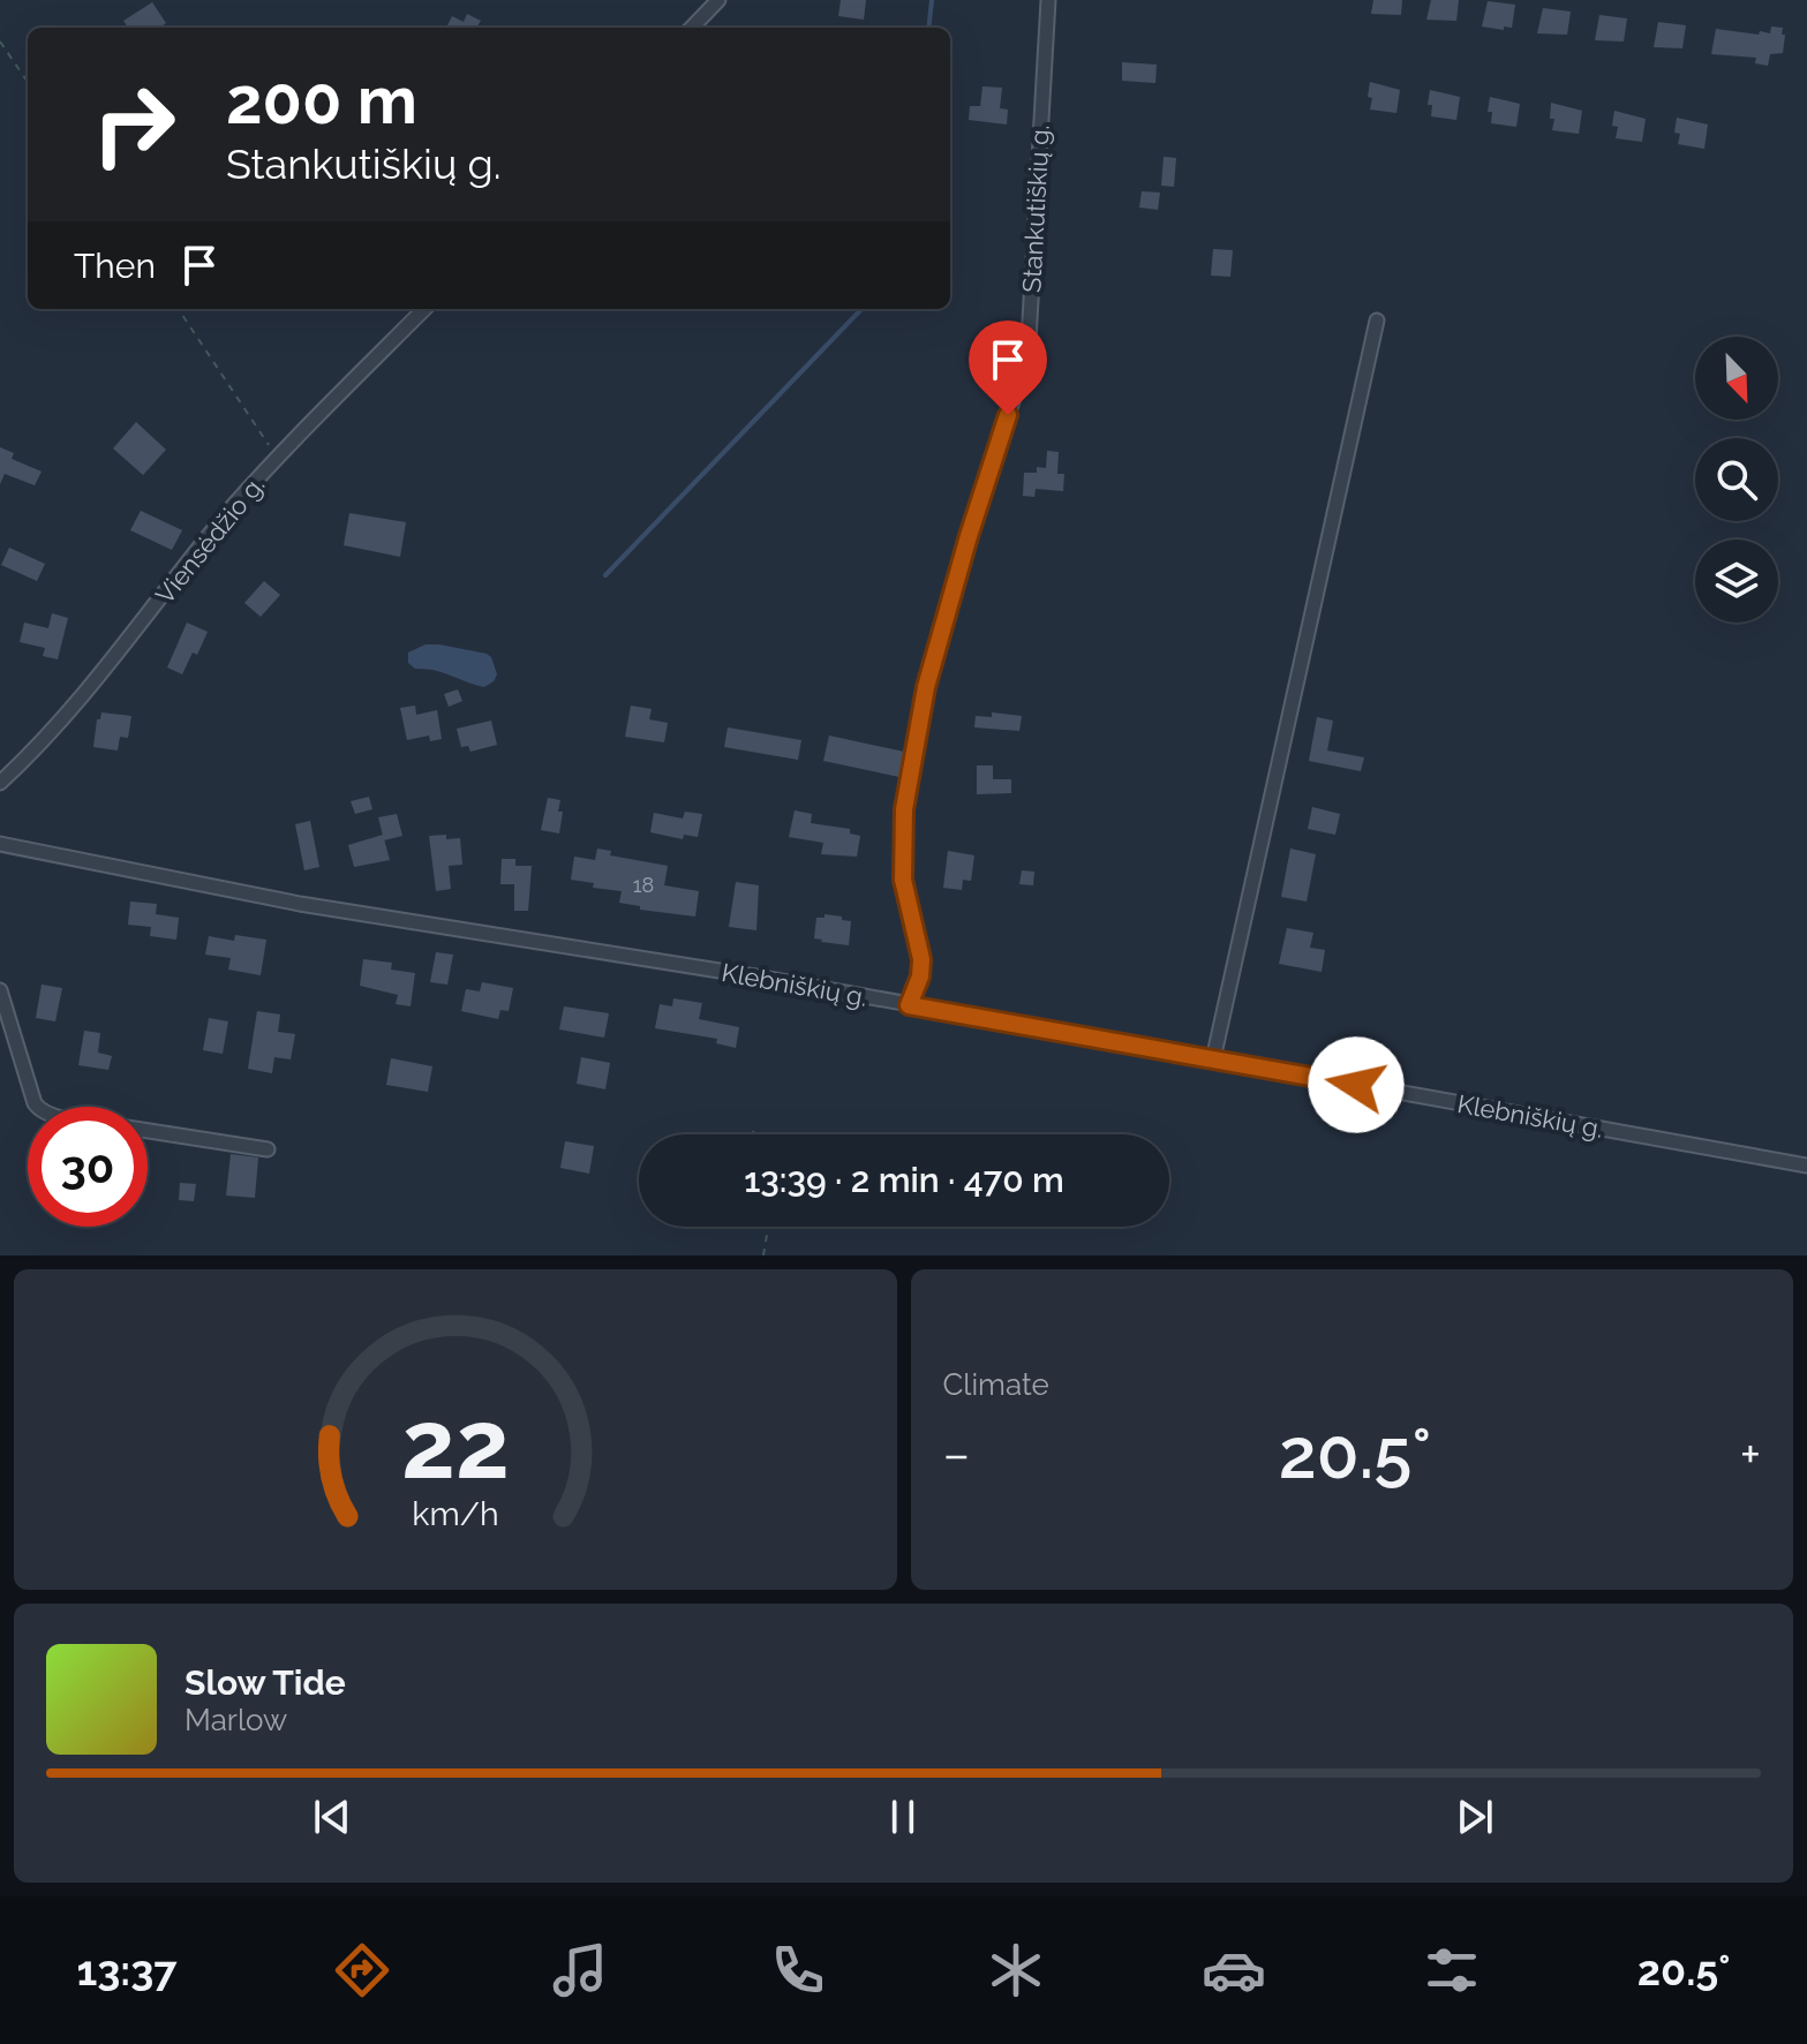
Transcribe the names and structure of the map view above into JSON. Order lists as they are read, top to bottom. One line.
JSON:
{"streets":{"street":["Stankutiškių g.","Viensėdžio g.","Klebniškių g."]},"crossings":[["Stankutiškių g.","Klebniškių g."]],"house_numbers":["18"],"north":"bottom right","page":{"turn":["200 m","Stankutiškių g."],"then":"Then","limit":"30","trip":"13:39 · 2 min · 470 m","tile":"Climate","heat":["−","20.5°","+"],"song":["Slow Tide","Marlow"],"tabs":["13:37","20.5°"],"gauge":["22","km/h"]}}
